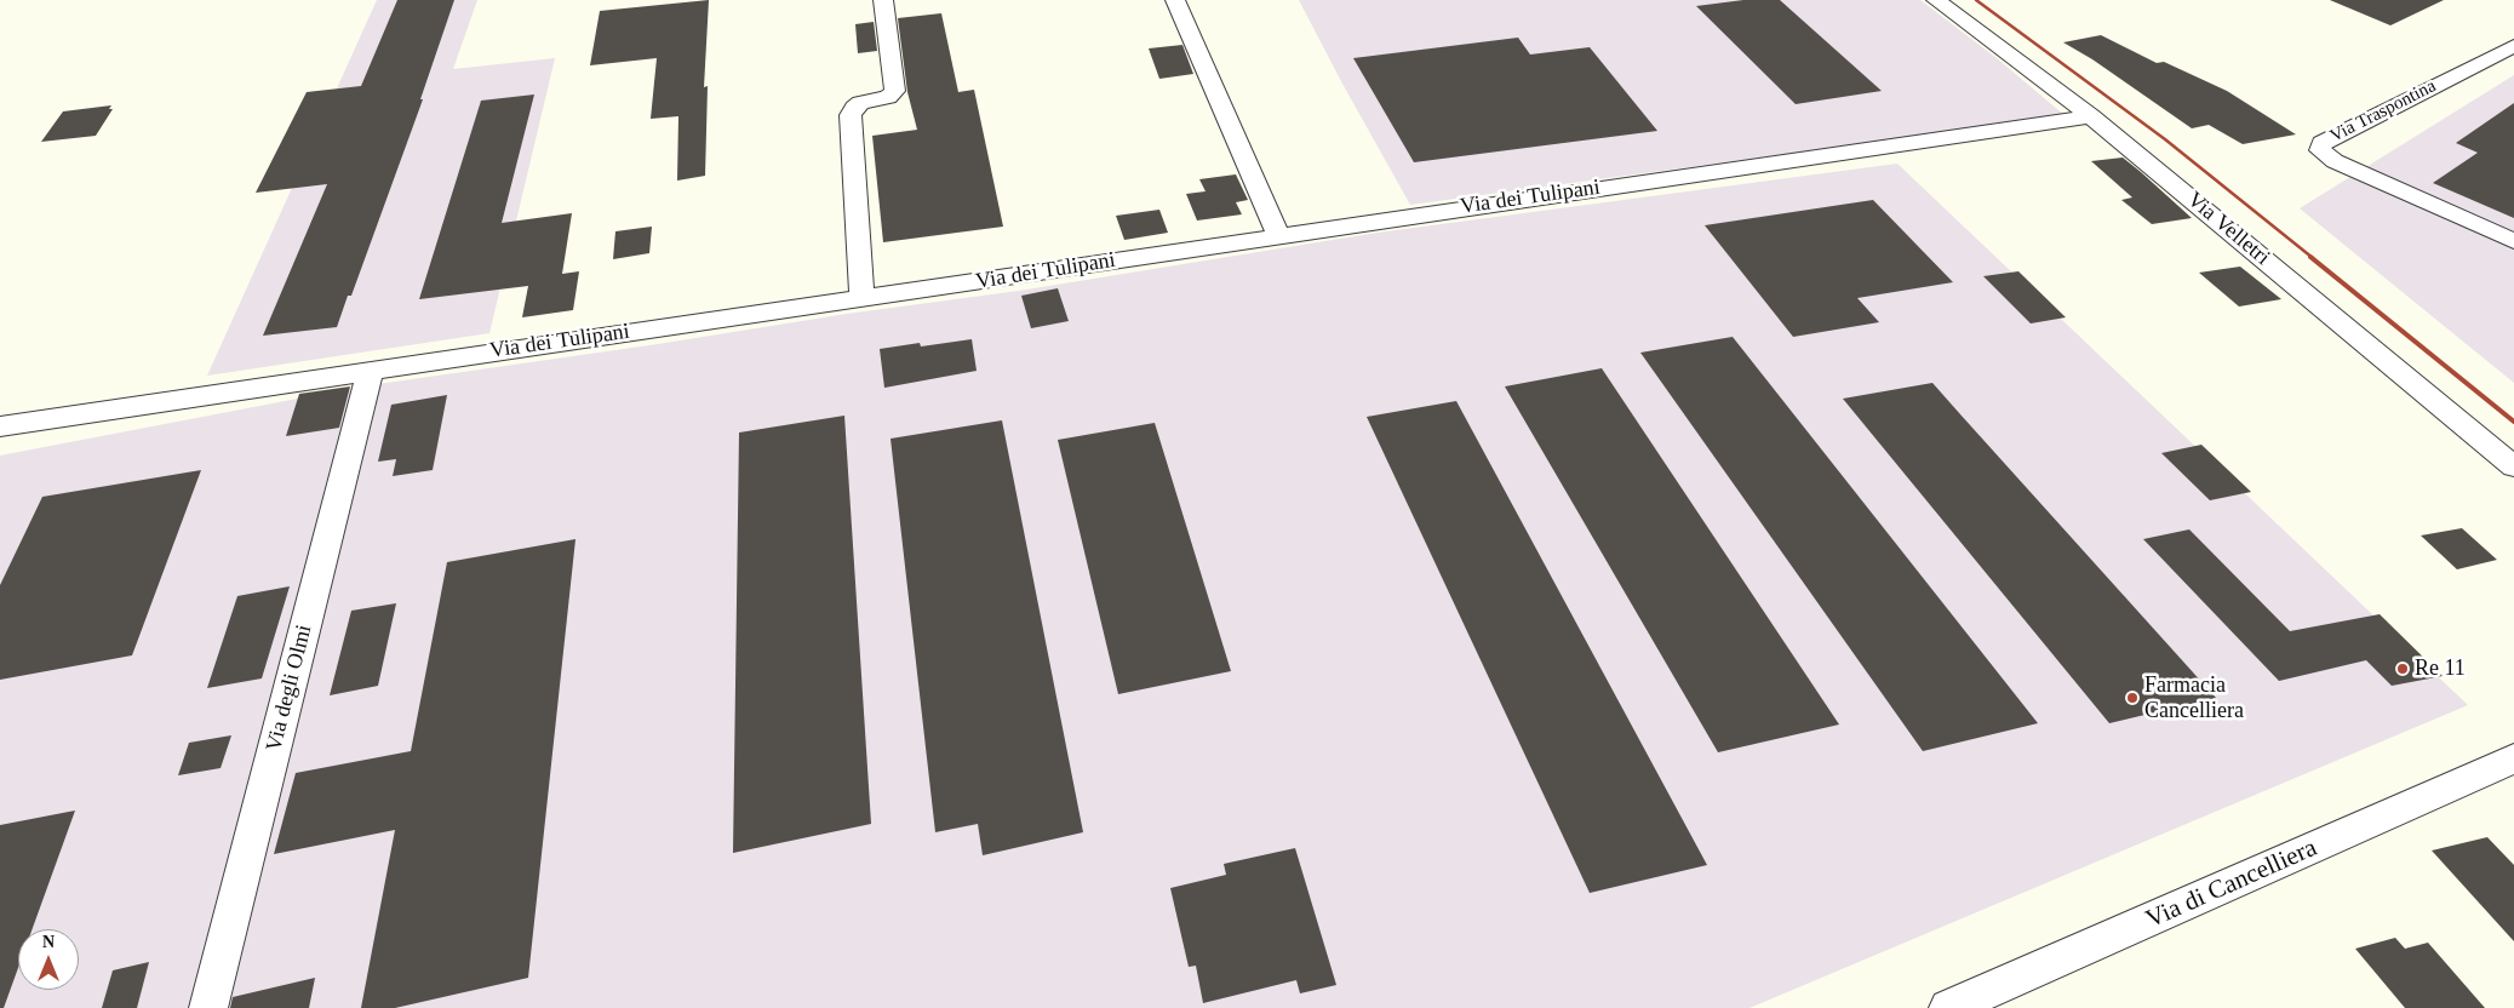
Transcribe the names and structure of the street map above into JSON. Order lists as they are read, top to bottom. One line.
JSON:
{"streets":{"street":["Via Traspontina","Via dei Tulipani","Via Velletri","Via degli Olmi","Via di Cancelliera"]},"crossings":[["Via dei Tulipani","Via Velletri"],["Via dei Tulipani","Via degli Olmi"]],"places":["Re 11","Farmacia Cancelliera"],"north":"top"}
